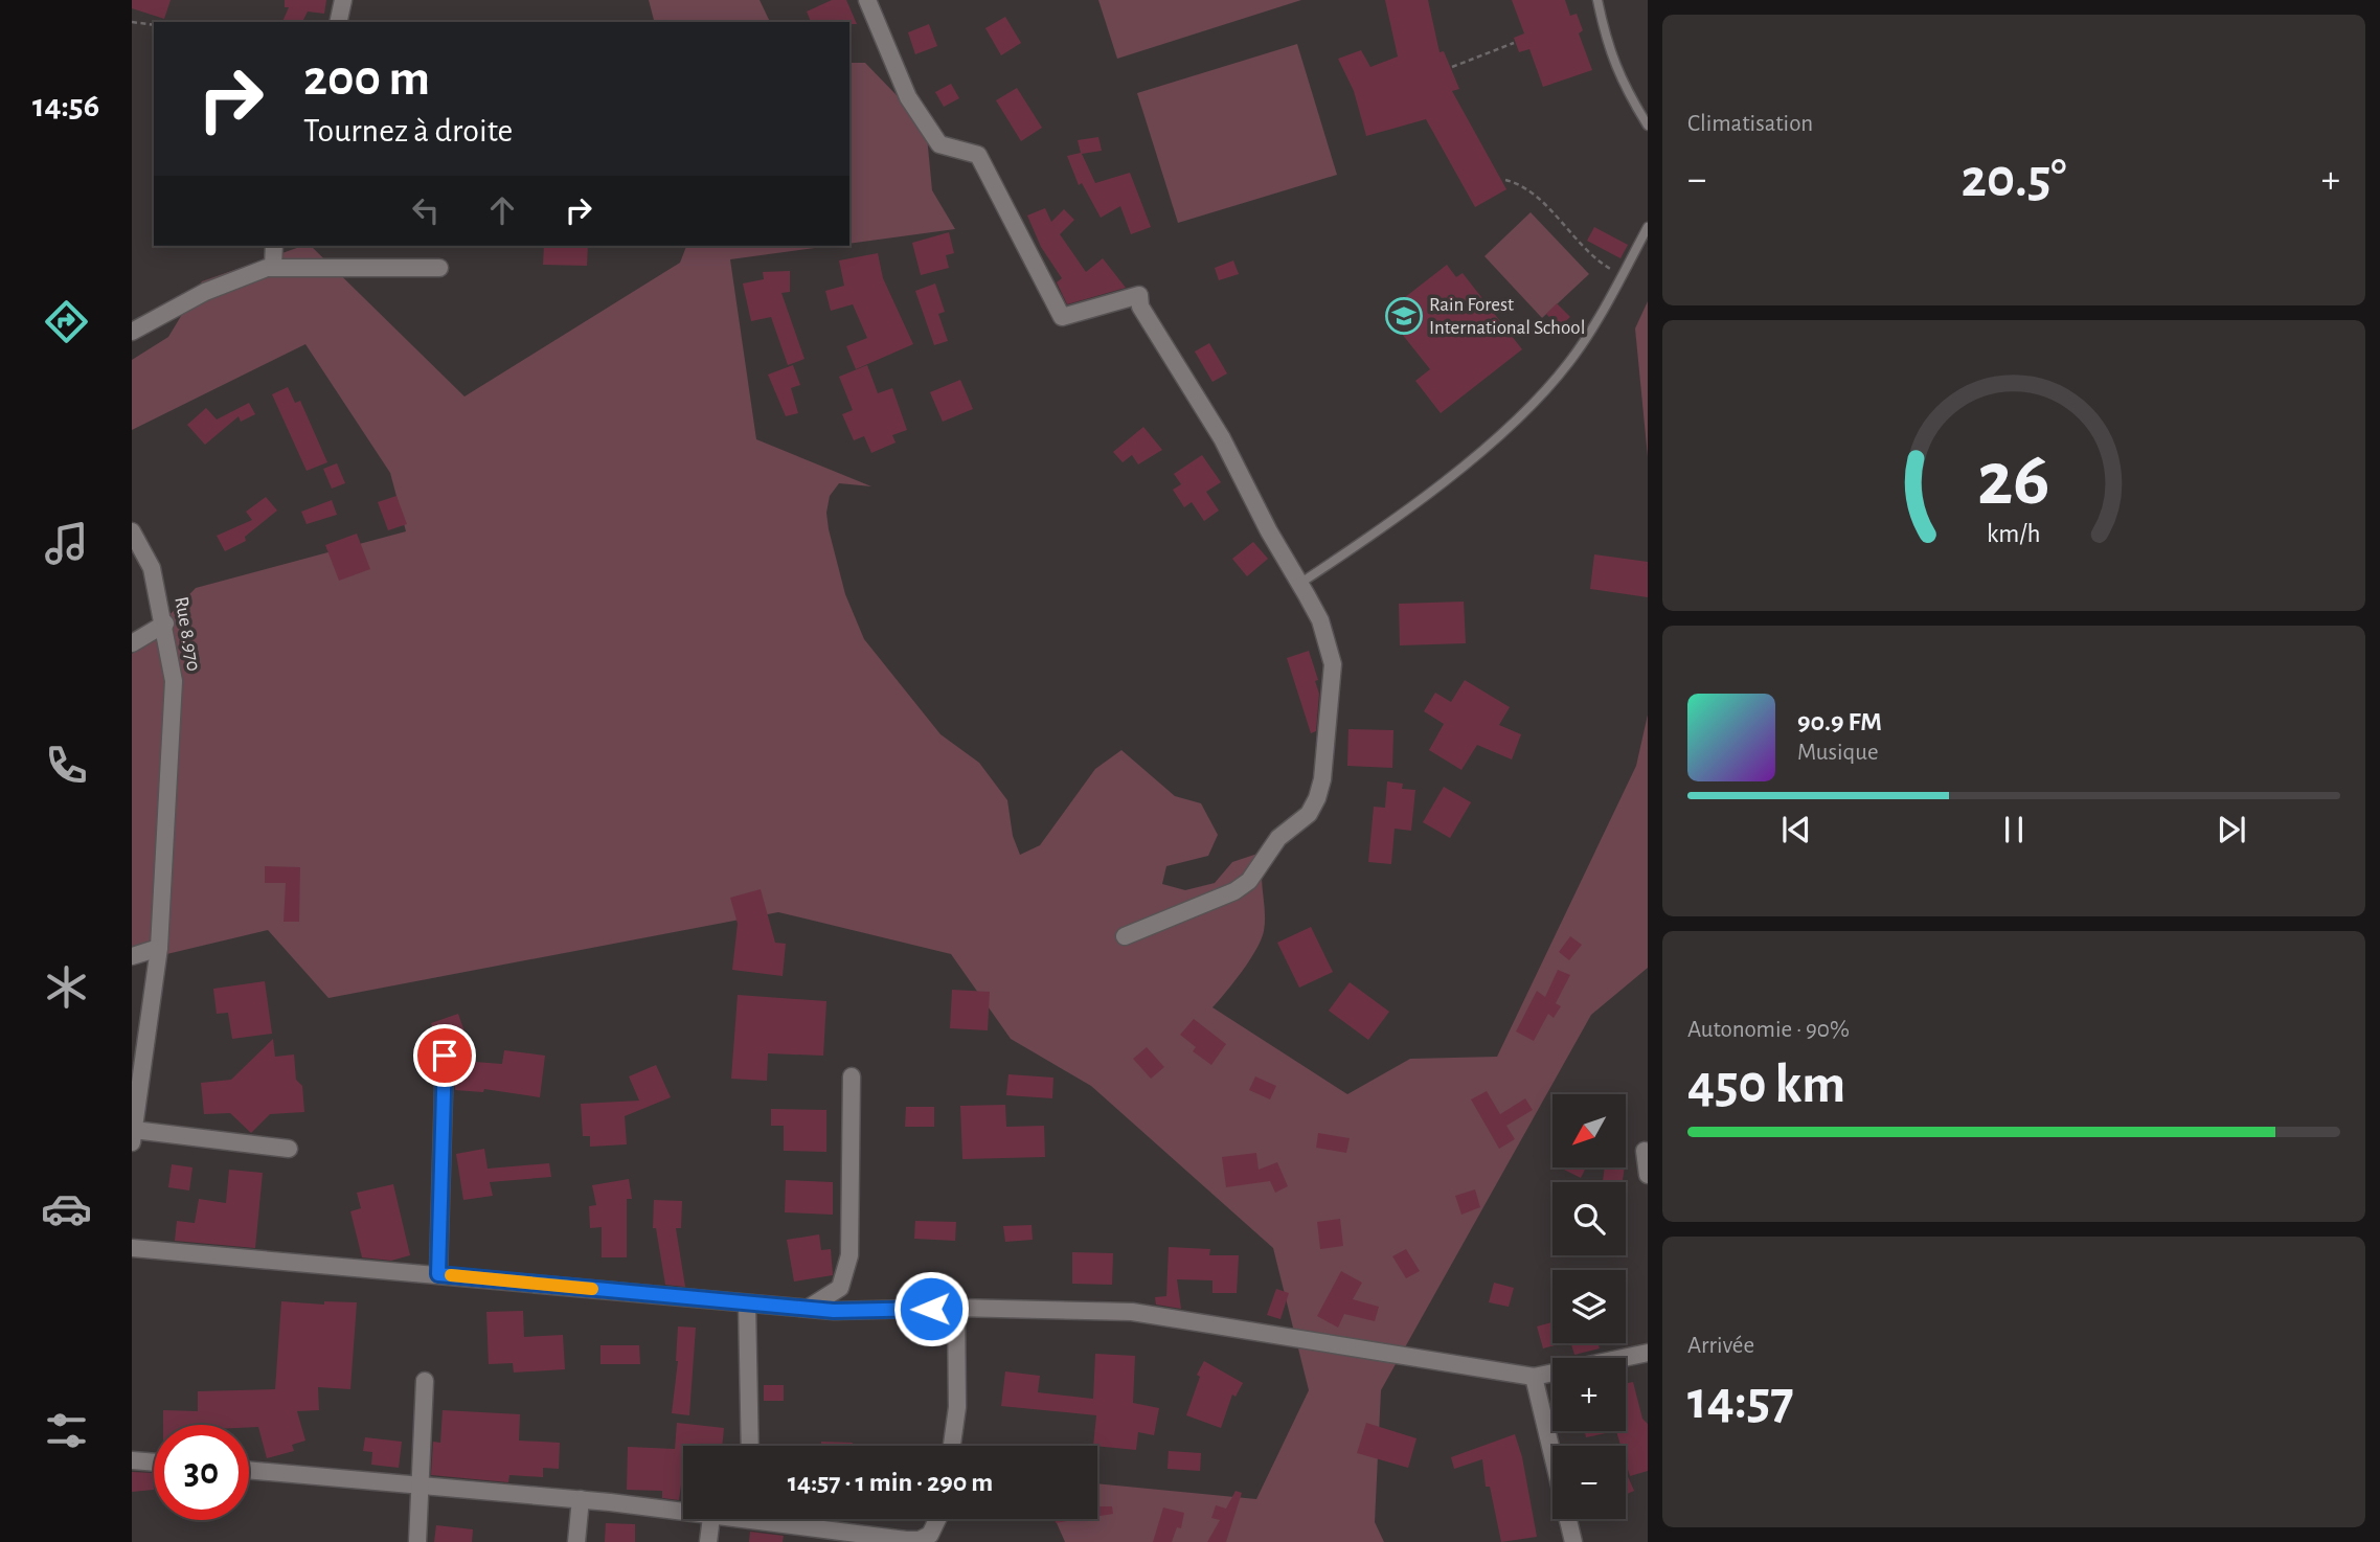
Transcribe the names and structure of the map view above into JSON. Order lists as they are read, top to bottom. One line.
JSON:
{"streets":{"street":["Rue 8.970"]},"places":{"school or university":["Rain Forest International School"]},"north":"bottom left","page":{"tabs":"14:56","tile":["Climatisation",["Autonomie · 90%","450 km"],["Arrivée","14:57"]],"turn":["200 m","Tournez à droite"],"heat":["−","20.5°","+"],"song":["90.9 FM","Musique"],"map_buttons":["+","−"],"limit":"30","trip":"14:57 · 1 min · 290 m","gauge":["26","km/h"]}}
